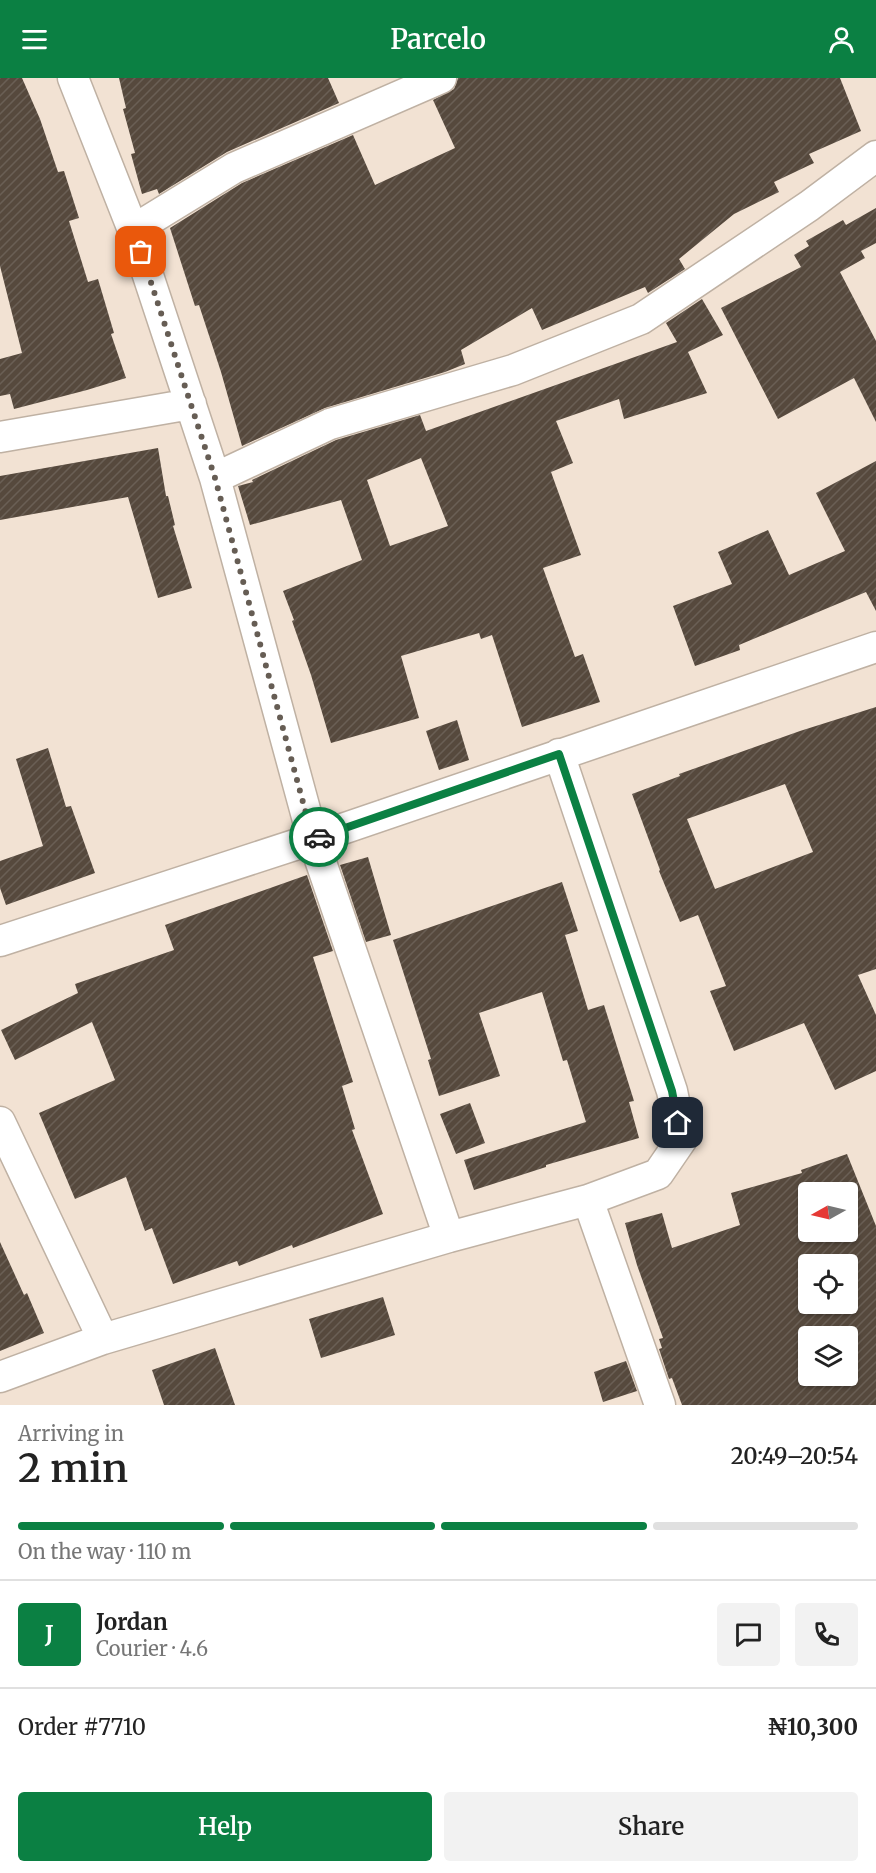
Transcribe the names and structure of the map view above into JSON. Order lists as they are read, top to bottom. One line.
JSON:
{"north":"left","page":{"header":"Parcelo","heading":["2 min","Arriving in","20:49–20:54"],"panel":["Jordan","Courier · 4.6","Order #7710","₦10,300"],"bar":"On the way · 110 m","round":"J","buttons":["Help","Share"]}}
